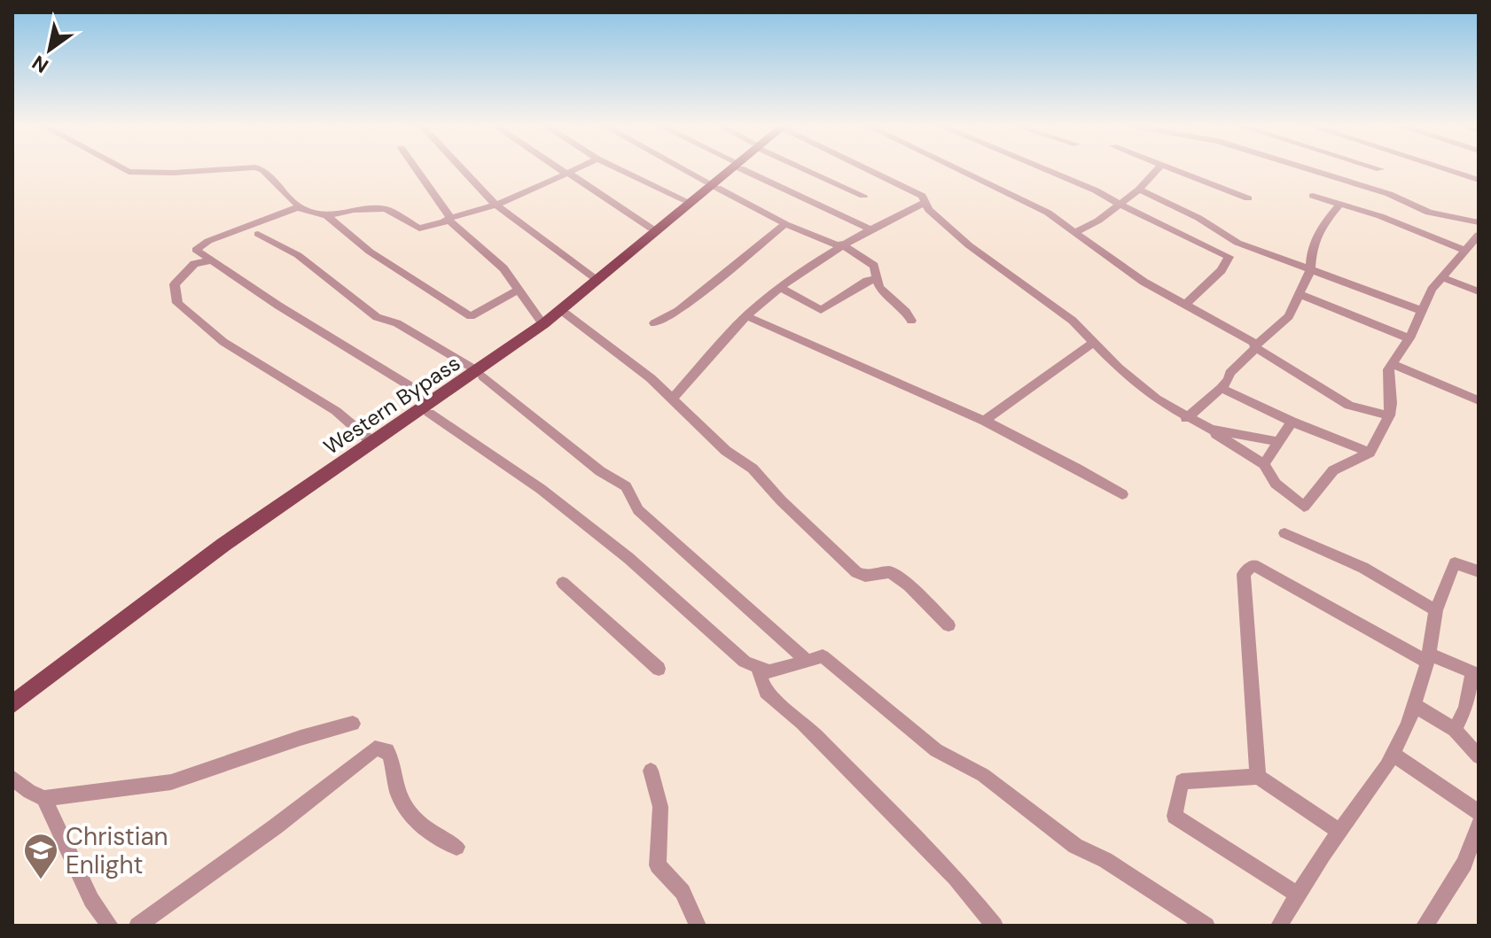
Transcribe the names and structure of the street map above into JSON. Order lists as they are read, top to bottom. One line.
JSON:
{"streets":{"main road":["Western Bypass"]},"places":{"school or university":["Christian Enlight"]},"north":"bottom left"}
